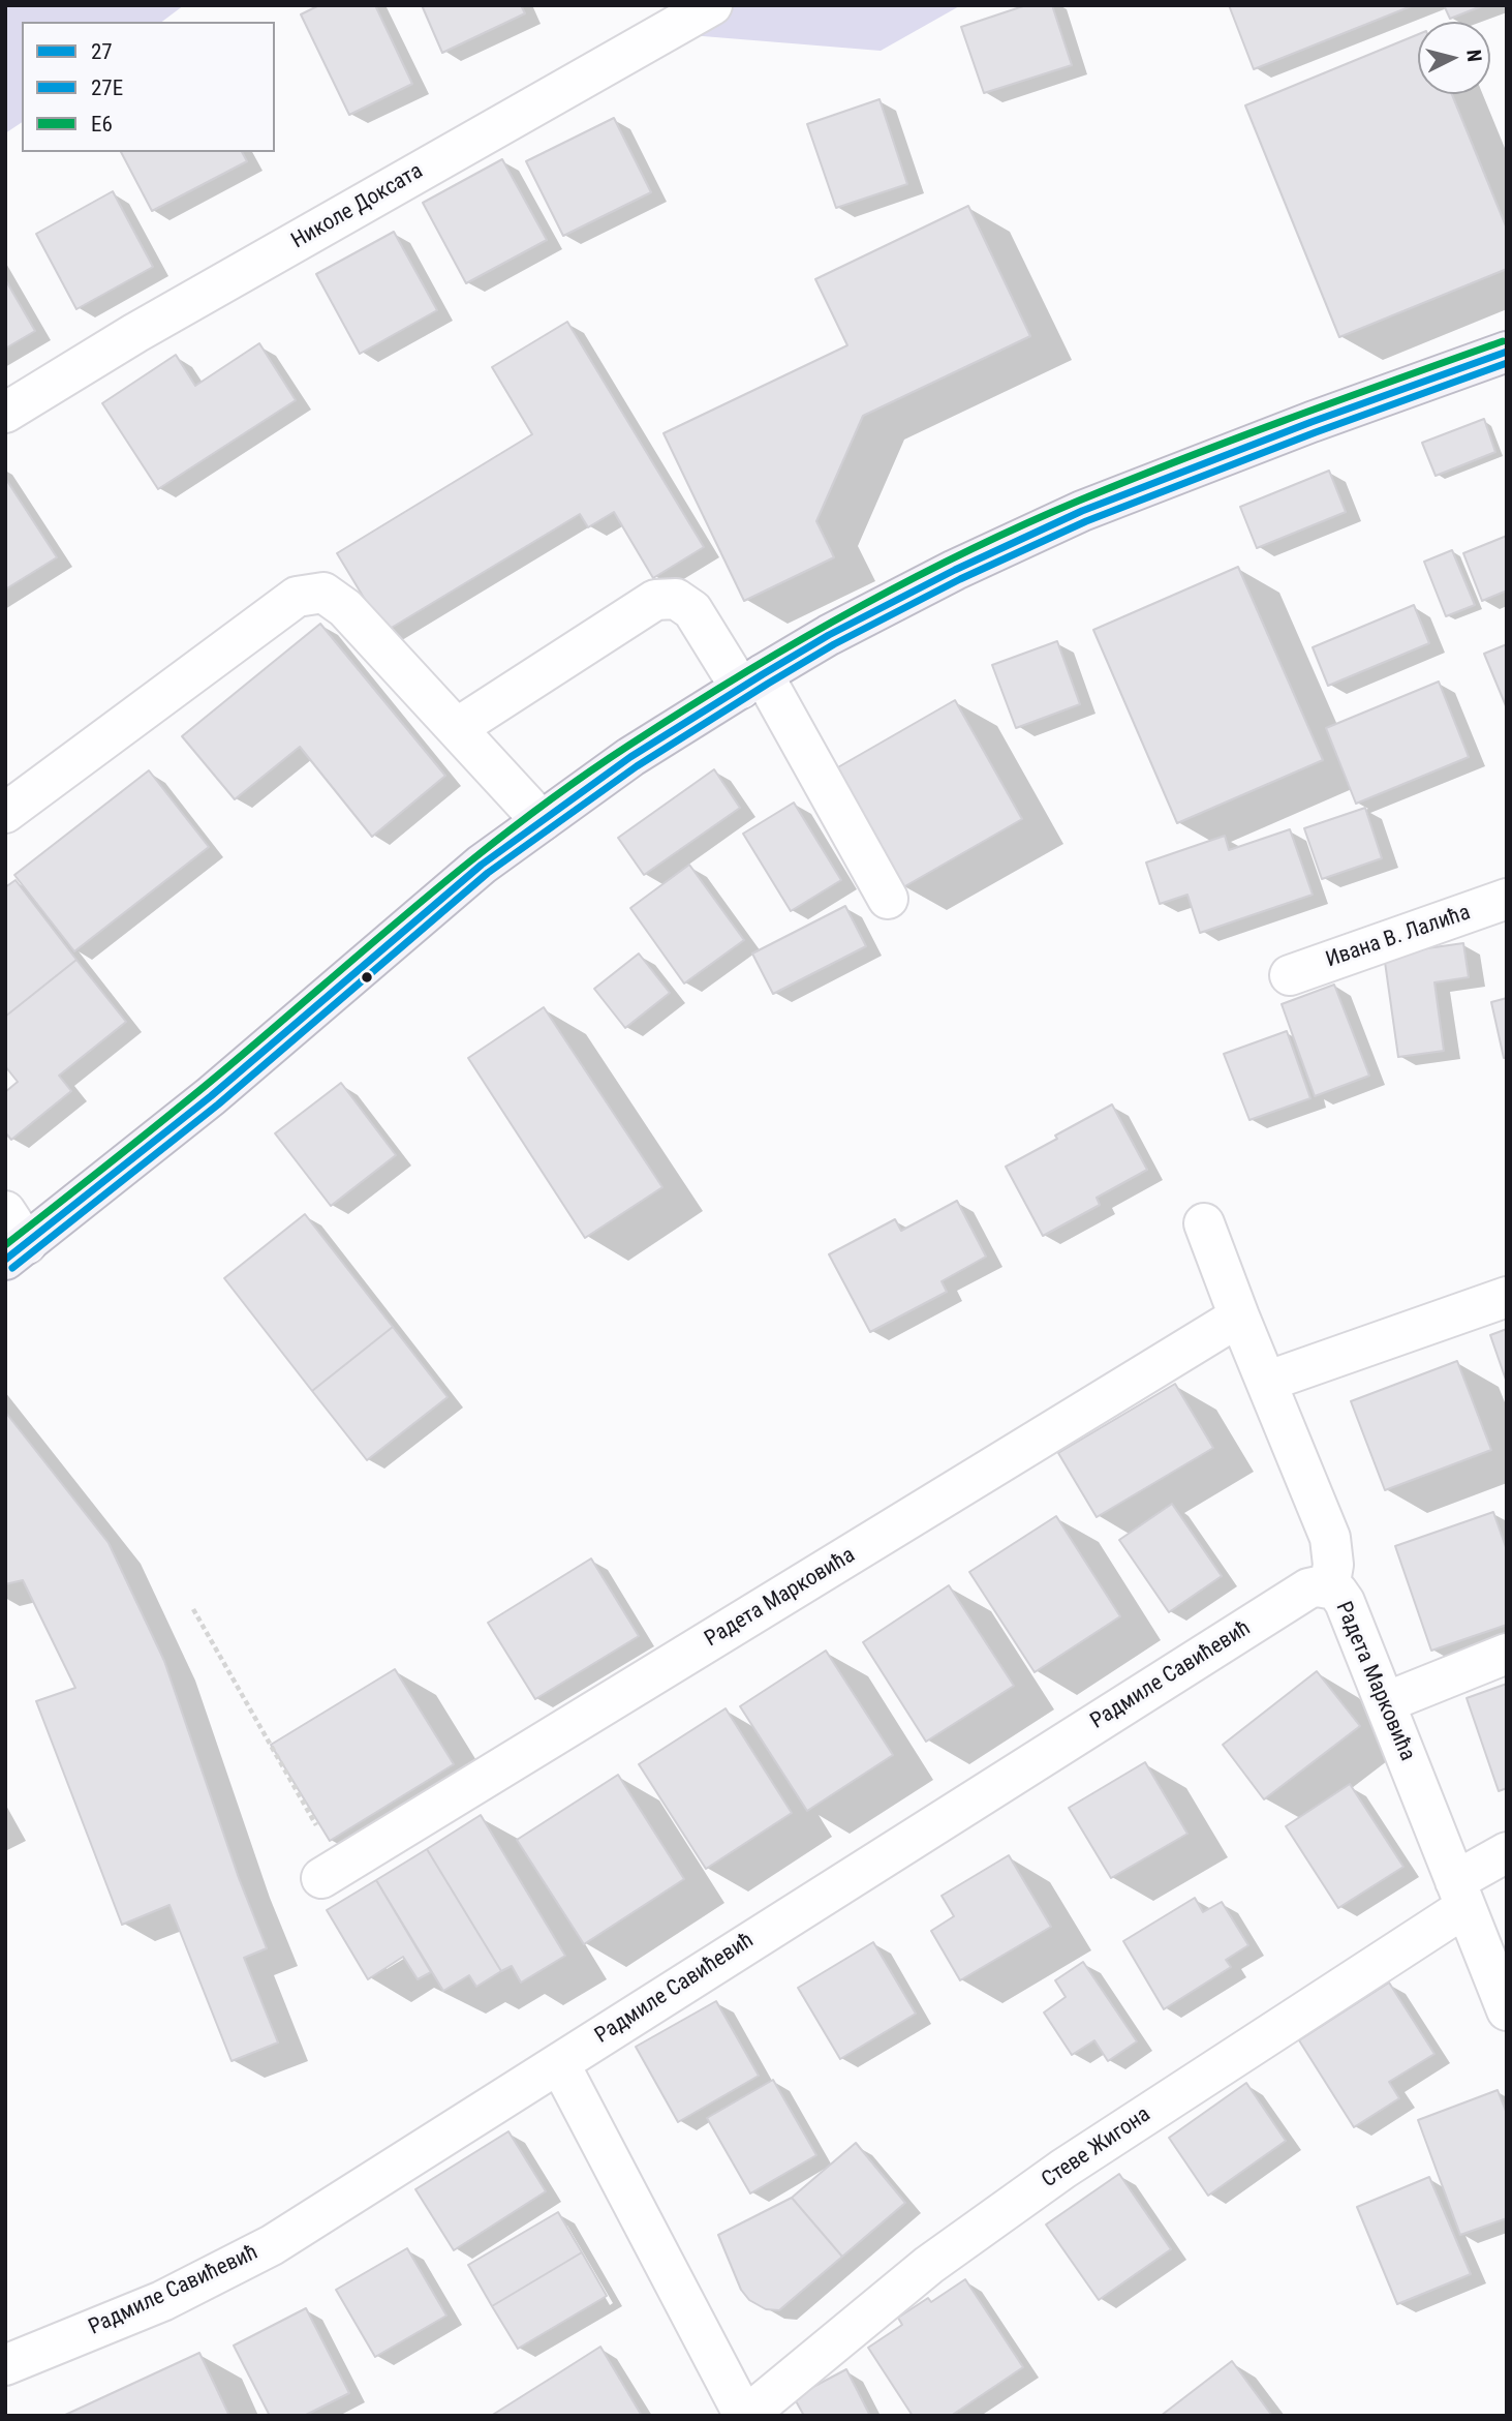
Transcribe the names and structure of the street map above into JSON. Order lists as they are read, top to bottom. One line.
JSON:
{"streets":{"street":["Николе Доксата","Ивана В. Лалића","Радета Марковића","Радмиле Савићевић","Стеве Жигона"]},"crossings":[["Радета Марковића","Радмиле Савићевић"],["Радета Марковића","Стеве Жигона"],["Радмиле Савићевић","Стеве Жигона"]],"lines":["transit line E6","transit line 27","transit line 27E"],"legend":["27","27E","E6"],"north":"right"}
